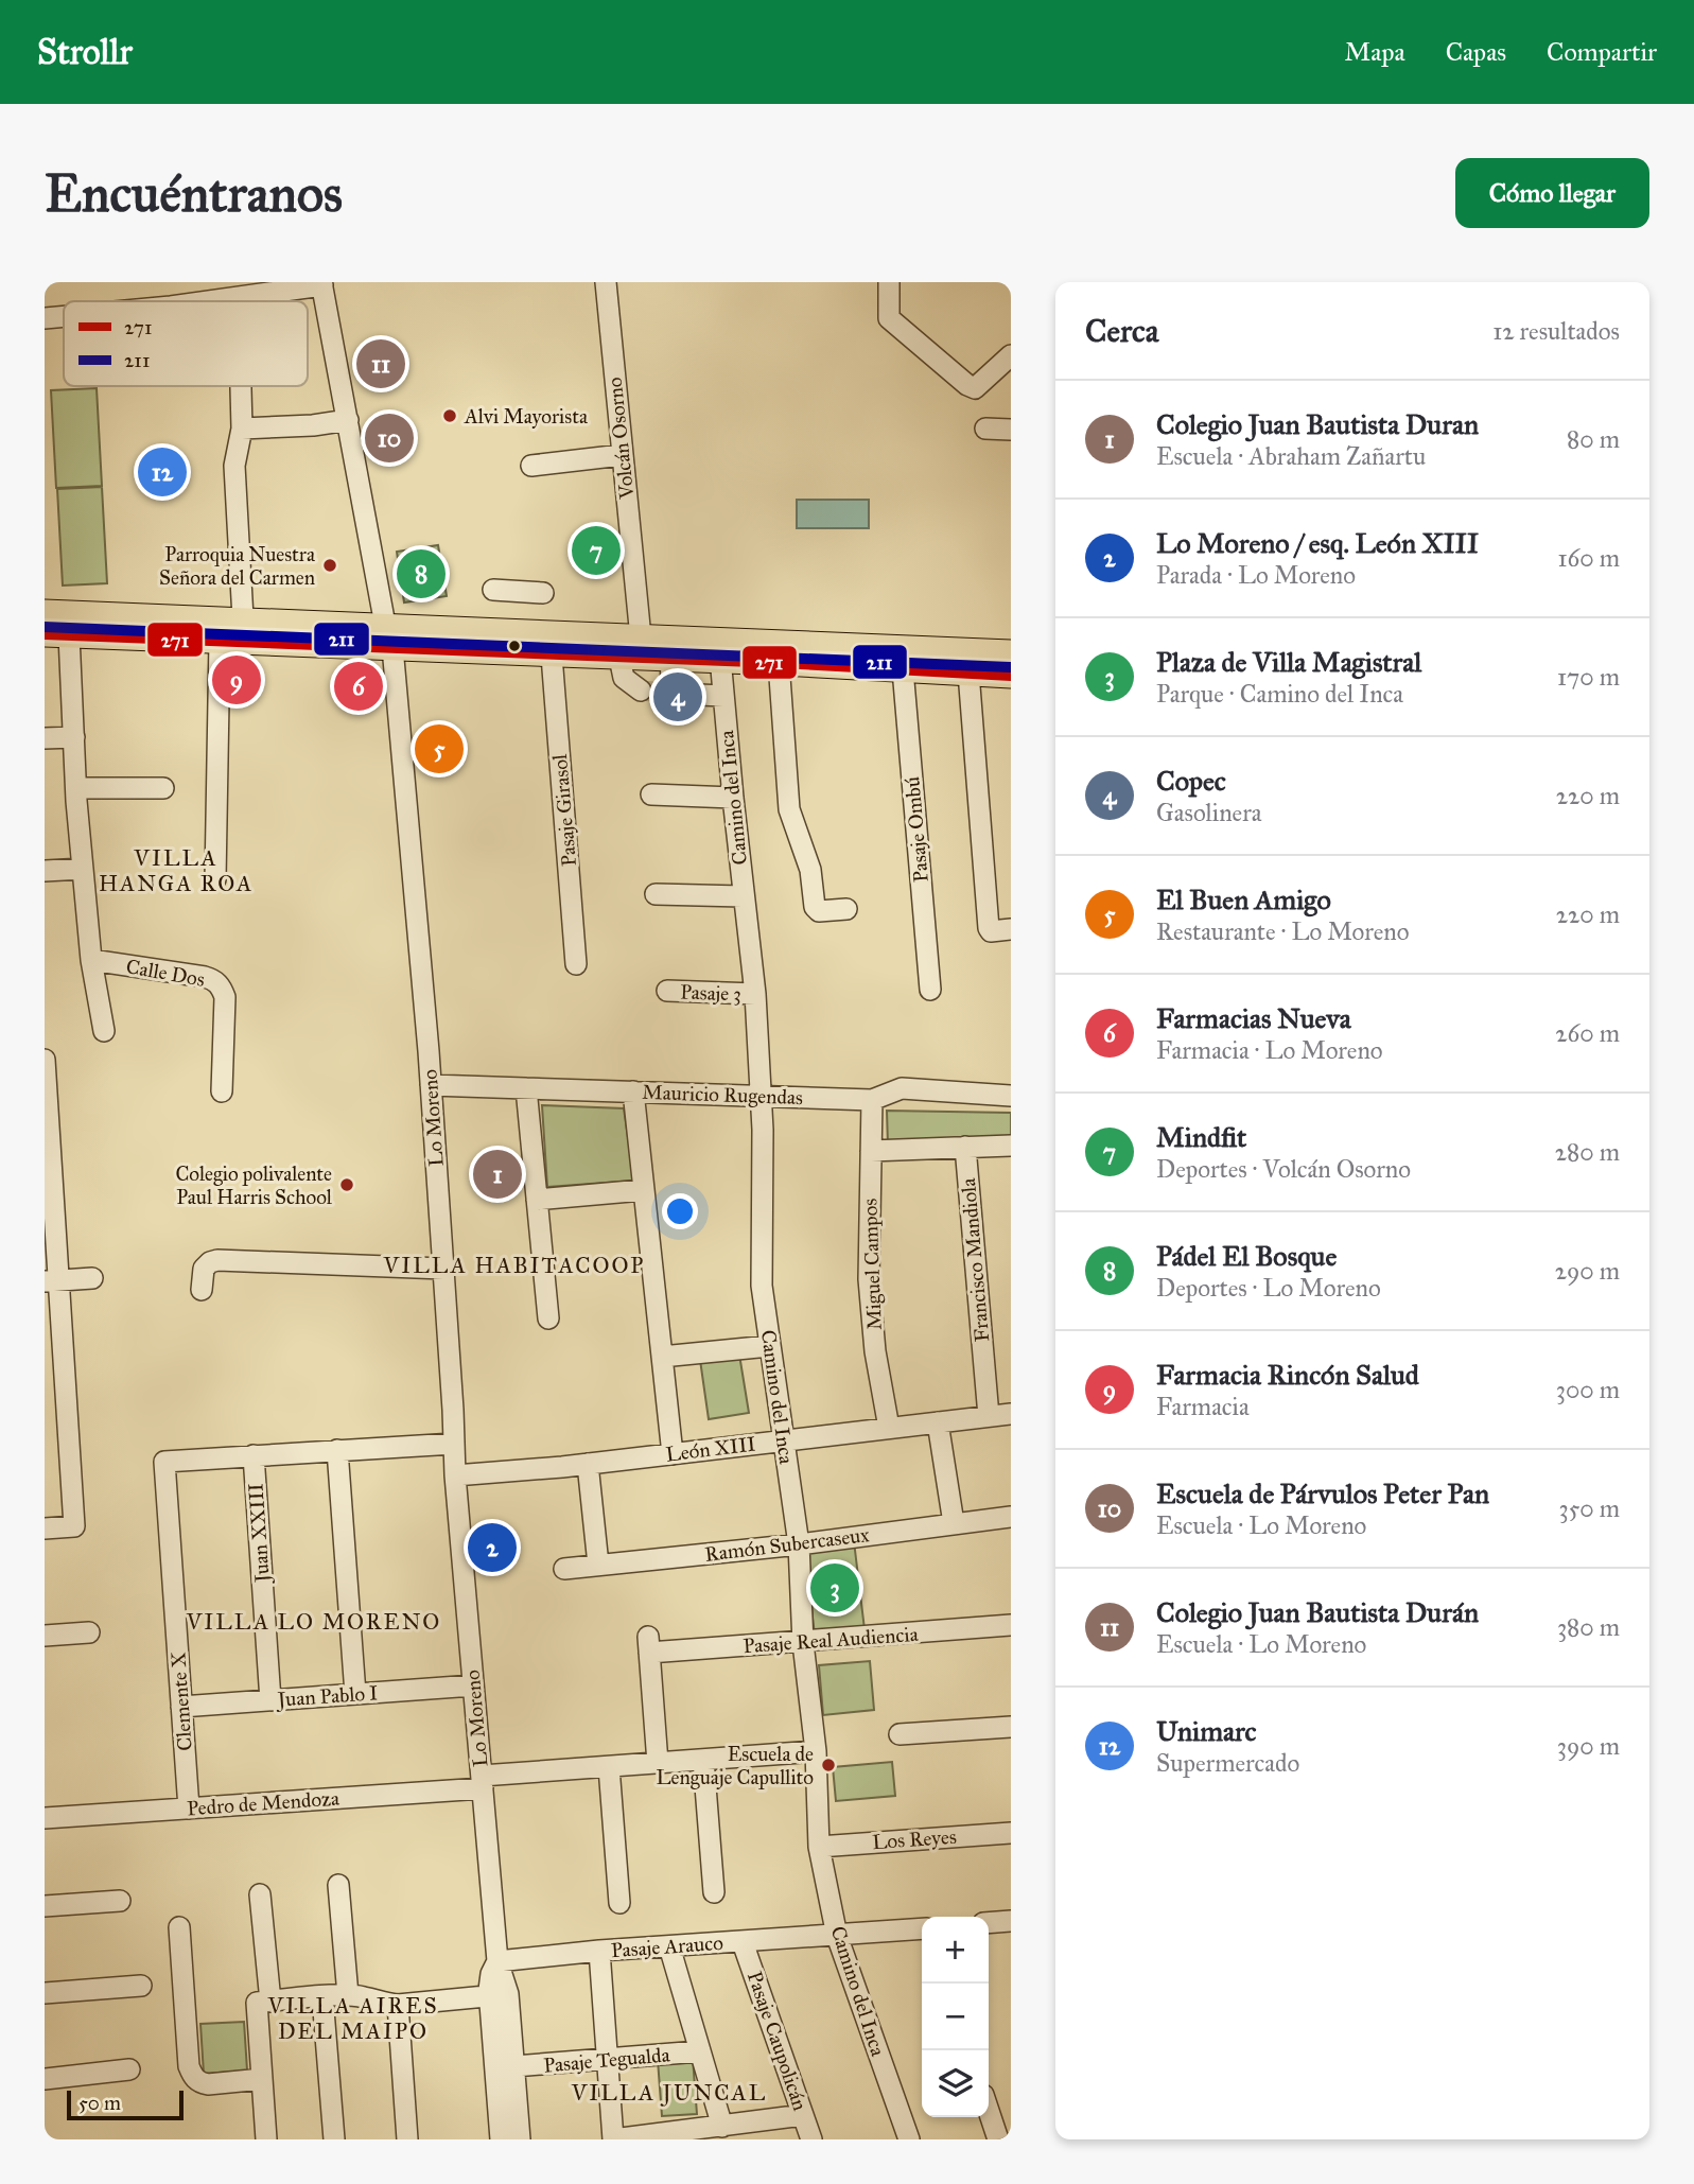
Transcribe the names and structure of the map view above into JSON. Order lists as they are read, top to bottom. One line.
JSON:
{"streets":{"street":["Volcán Osorno","Camino del Inca","Pasaje Girasol","Pasaje Ombú","Calle Dos","Pasaje 3","Mauricio Rugendas","Lo Moreno","Francisco Mandiola","Miguel Campos","León XIII","Juan XXIII","Ramón Subercaseux","Pasaje Real Audiencia","Juan Pablo I","Clemente X","Pedro de Mendoza","Los Reyes","Pasaje Arauco","Pasaje Caupolicán","Pasaje Tegualda"]},"crossings":[["Camino del Inca","Pasaje 3"],["Camino del Inca","Mauricio Rugendas"],["Camino del Inca","León XIII"],["Camino del Inca","Ramón Subercaseux"],["Camino del Inca","Pasaje Real Audiencia"],["Camino del Inca","Pedro de Mendoza"],["Camino del Inca","Los Reyes"],["Camino del Inca","Pasaje Arauco"],["Mauricio Rugendas","Lo Moreno"],["Mauricio Rugendas","Miguel Campos"],["Lo Moreno","León XIII"],["Lo Moreno","Juan Pablo I"],["Lo Moreno","Pedro de Mendoza"],["Lo Moreno","Pasaje Arauco"],["Lo Moreno","Pasaje Tegualda"],["Francisco Mandiola","León XIII"],["Miguel Campos","León XIII"],["Juan XXIII","Juan Pablo I"],["Juan XXIII","Clemente X"],["Pasaje Real Audiencia","Pedro de Mendoza"],["Juan Pablo I","Clemente X"],["Clemente X","Pedro de Mendoza"],["Pasaje Arauco","Pasaje Caupolicán"]],"districts":["VILLA HANGA ROA","VILLA HABITACOOP","VILLA LO MORENO","VILLA AIRES DEL MAIPO","VILLA JUNCAL"],"places":["Alvi Mayorista","Parroquia Nuestra Señora del Carmen","Colegio polivalente Paul Harris School","Escuela de Lenguaje Capullito"],"lines":["transit line 211","transit line 271"],"legend":["271","211"],"scale_bar":"50 m","page":{"header":"Strollr","nav":["Mapa","Capas","Compartir"],"buttons":"Cómo llegar","title":"Encuéntranos","heading":["Cerca","12 resultados"],"pins":["11","10","12","7","8","9","6","4","5","1","2","3"],"list":[{"mark":"1","name":"Colegio Juan Bautista Duran","note":"Escuela · Abraham Zañartu","value":"80 m"},{"mark":"2","name":"Lo Moreno / esq. León XIII","note":"Parada · Lo Moreno","value":"160 m"},{"mark":"3","name":"Plaza de Villa Magistral","note":"Parque · Camino del Inca","value":"170 m"},{"mark":"4","name":"Copec","note":"Gasolinera","value":"220 m"},{"mark":"5","name":"El Buen Amigo","note":"Restaurante · Lo Moreno","value":"220 m"},{"mark":"6","name":"Farmacias Nueva","note":"Farmacia · Lo Moreno","value":"260 m"},{"mark":"7","name":"Mindfit","note":"Deportes · Volcán Osorno","value":"280 m"},{"mark":"8","name":"Pádel El Bosque","note":"Deportes · Lo Moreno","value":"290 m"},{"mark":"9","name":"Farmacia Rincón Salud","note":"Farmacia","value":"300 m"},{"mark":"10","name":"Escuela de Párvulos Peter Pan","note":"Escuela · Lo Moreno","value":"350 m"},{"mark":"11","name":"Colegio Juan Bautista Durán","note":"Escuela · Lo Moreno","value":"380 m"},{"mark":"12","name":"Unimarc","note":"Supermercado","value":"390 m"}],"map_buttons":["+","−"],"scale":"50 m"}}
